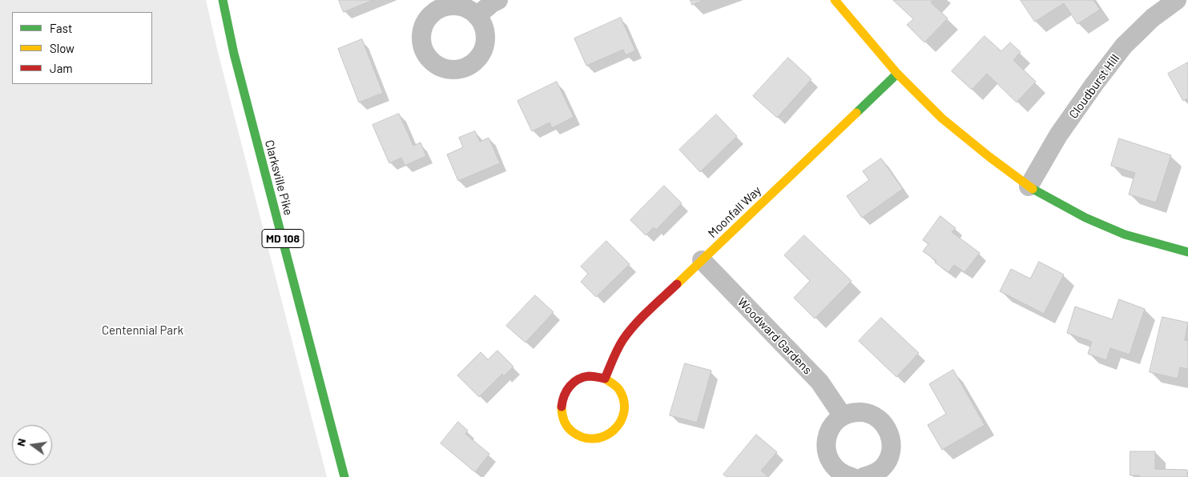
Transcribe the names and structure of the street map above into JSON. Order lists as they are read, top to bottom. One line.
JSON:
{"streets":{"street":["Cloudburst Hill","Clarksville Pike","Moonfall Way","MD 108","Woodward Gardens"]},"crossings":[["Moonfall Way","Woodward Gardens"]],"parks":["Centennial Park"],"legend":["Fast","Slow","Jam"],"north":"left"}
